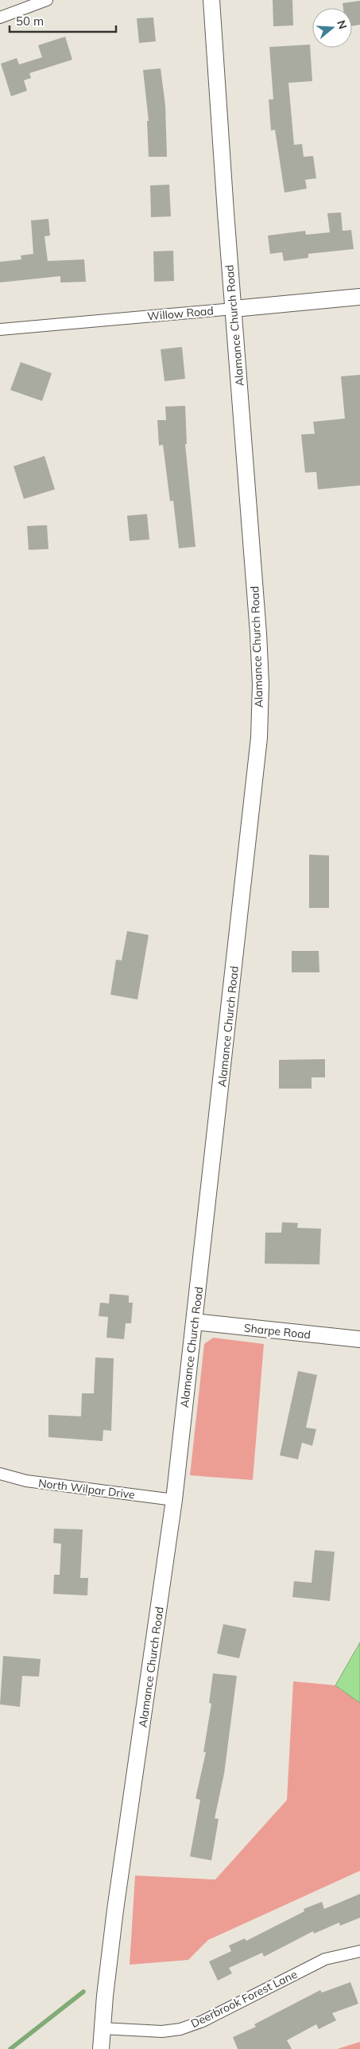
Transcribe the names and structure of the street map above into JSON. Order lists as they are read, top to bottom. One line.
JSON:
{"streets":{"main road":["Willow Road","Alamance Church Road","Sharpe Road"],"street":["North Wilpar Drive","Deerbrook Forest Lane"]},"crossings":[["Willow Road","Alamance Church Road"],["Alamance Church Road","Sharpe Road"],["Alamance Church Road","North Wilpar Drive"],["Alamance Church Road","Deerbrook Forest Lane"]],"scale_bar":"50 m","north":"right"}
